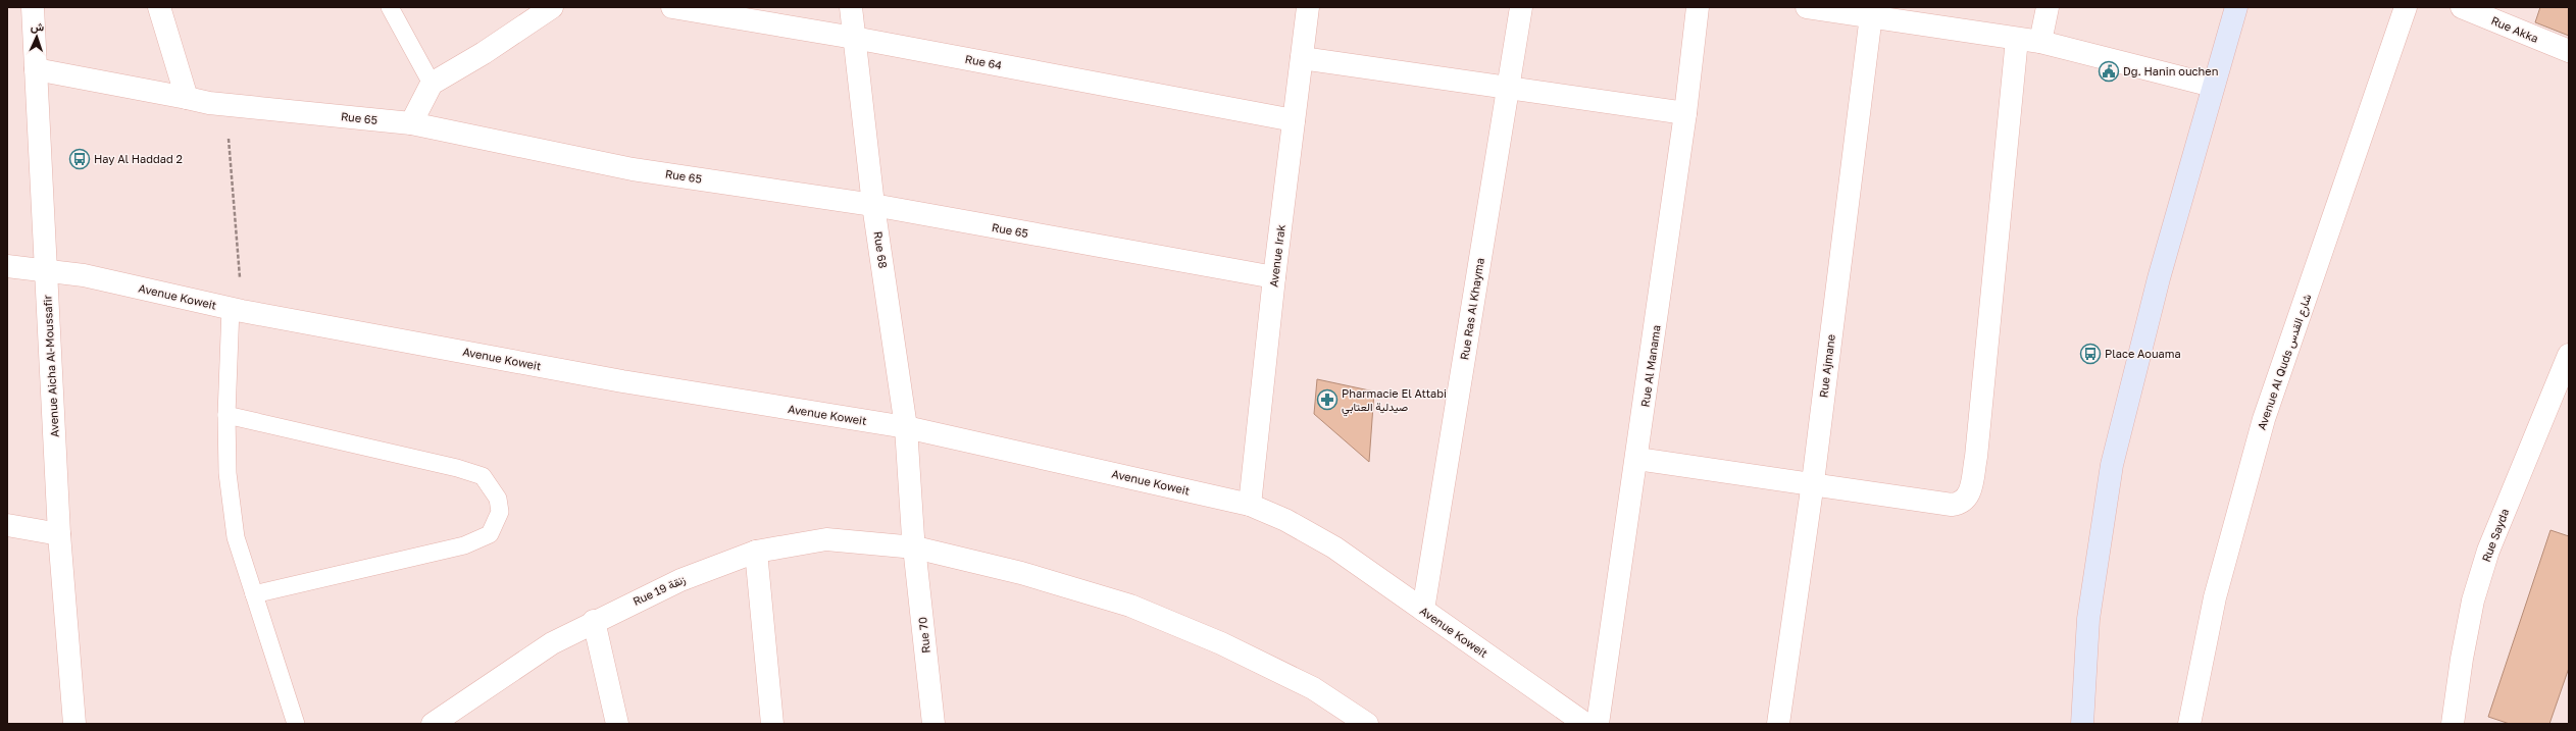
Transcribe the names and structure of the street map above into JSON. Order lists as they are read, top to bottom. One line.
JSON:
{"streets":{"street":["Rue Akka","Rue 64","Rue 65","Rue 68","Avenue Irak","Avenue Koweit","Rue Ras Al Khayma","Avenue Al Quds شارع القدس","Avenue Aicha Al-Moussafir","Rue Al Manama","Rue Ajmane","Rue Sayda","Rue 19 زنقة","Rue 70"]},"crossings":[["Rue 64","Rue 68"],["Rue 64","Avenue Irak"],["Rue 65","Rue 68"],["Rue 65","Avenue Irak"],["Rue 65","Avenue Aicha Al-Moussafir"],["Rue 68","Avenue Koweit"],["Rue 68","Rue 70"],["Avenue Irak","Avenue Koweit"],["Avenue Koweit","Rue Ras Al Khayma"],["Avenue Koweit","Avenue Aicha Al-Moussafir"],["Rue 19 زنقة","Rue 70"]],"places":{"public building":["Dg. Hanin ouchen"],"bus stop":["Hay Al Haddad 2","Place Aouama"],"pharmacy":["Pharmacie El Attabi صيدلية العتابي"]},"north":"top"}
